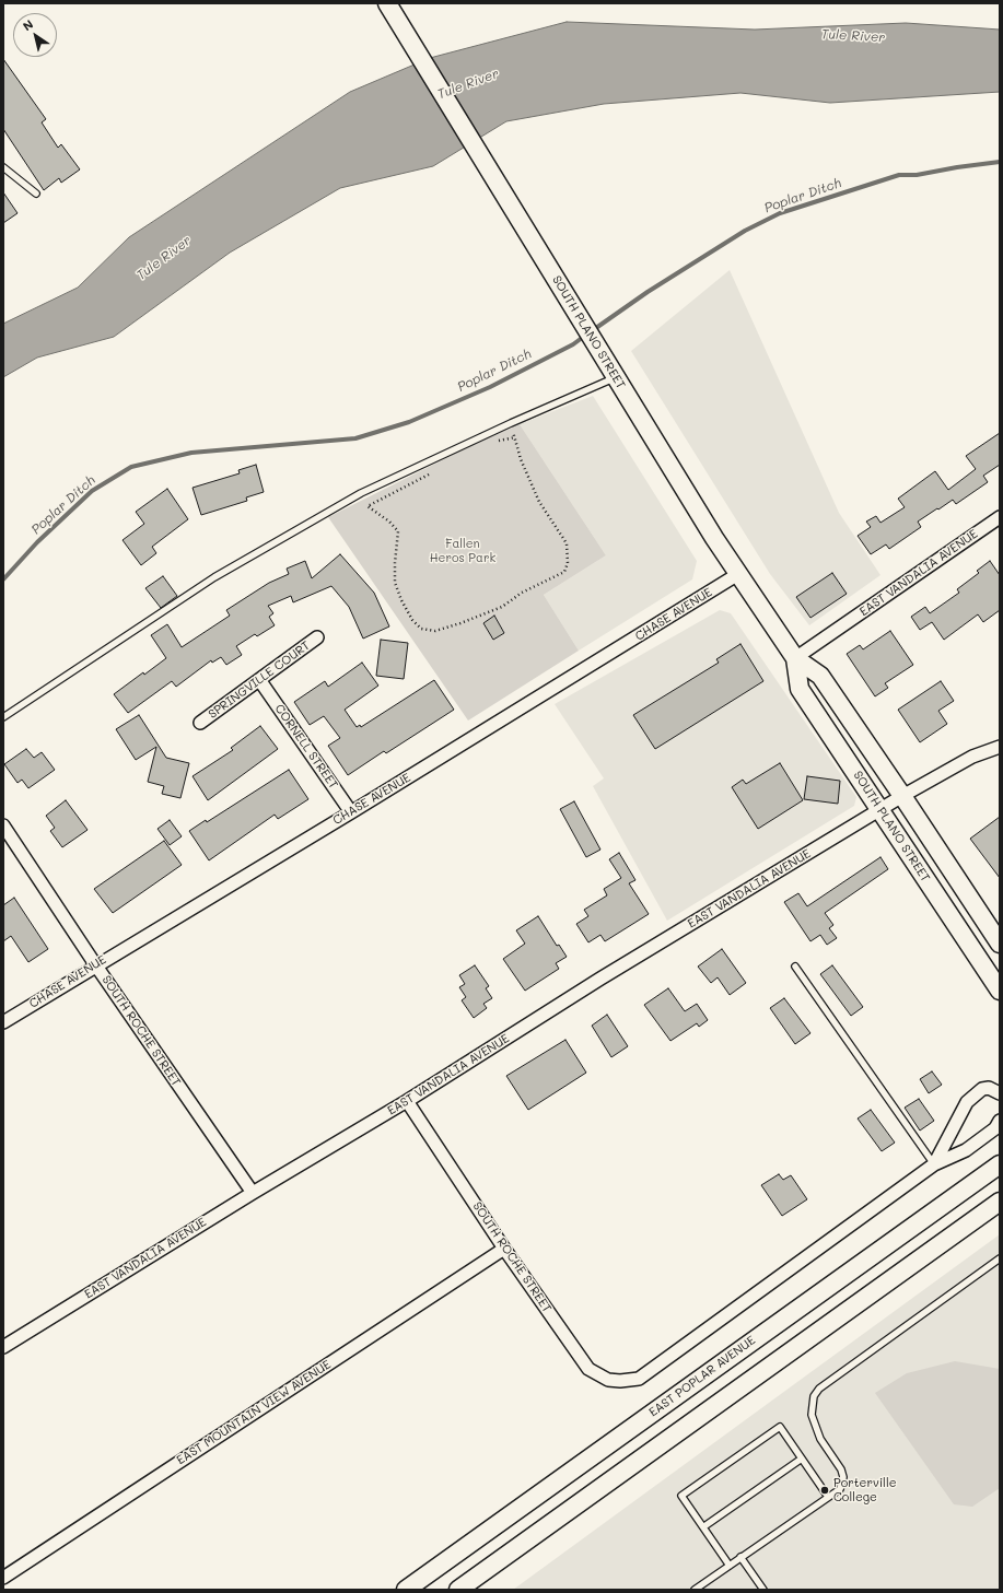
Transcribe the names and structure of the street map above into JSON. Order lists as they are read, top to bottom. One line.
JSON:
{"streets":{"main road":["SOUTH PLANO STREET","EAST POPLAR AVENUE"],"street":["EAST VANDALIA AVENUE","CHASE AVENUE","SPRINGVILLE COURT","CORNELL STREET","SOUTH ROCHE STREET","EAST MOUNTAIN VIEW AVENUE"]},"crossings":[["SOUTH PLANO STREET","EAST VANDALIA AVENUE"],["SOUTH PLANO STREET","CHASE AVENUE"],["EAST VANDALIA AVENUE","SOUTH ROCHE STREET"],["CHASE AVENUE","CORNELL STREET"],["CHASE AVENUE","SOUTH ROCHE STREET"],["SPRINGVILLE COURT","CORNELL STREET"],["SOUTH ROCHE STREET","EAST MOUNTAIN VIEW AVENUE"]],"water":["Tule River","Poplar Ditch"],"parks":["Fallen Heros Park"],"places":["Porterville College"],"north":"top left"}
